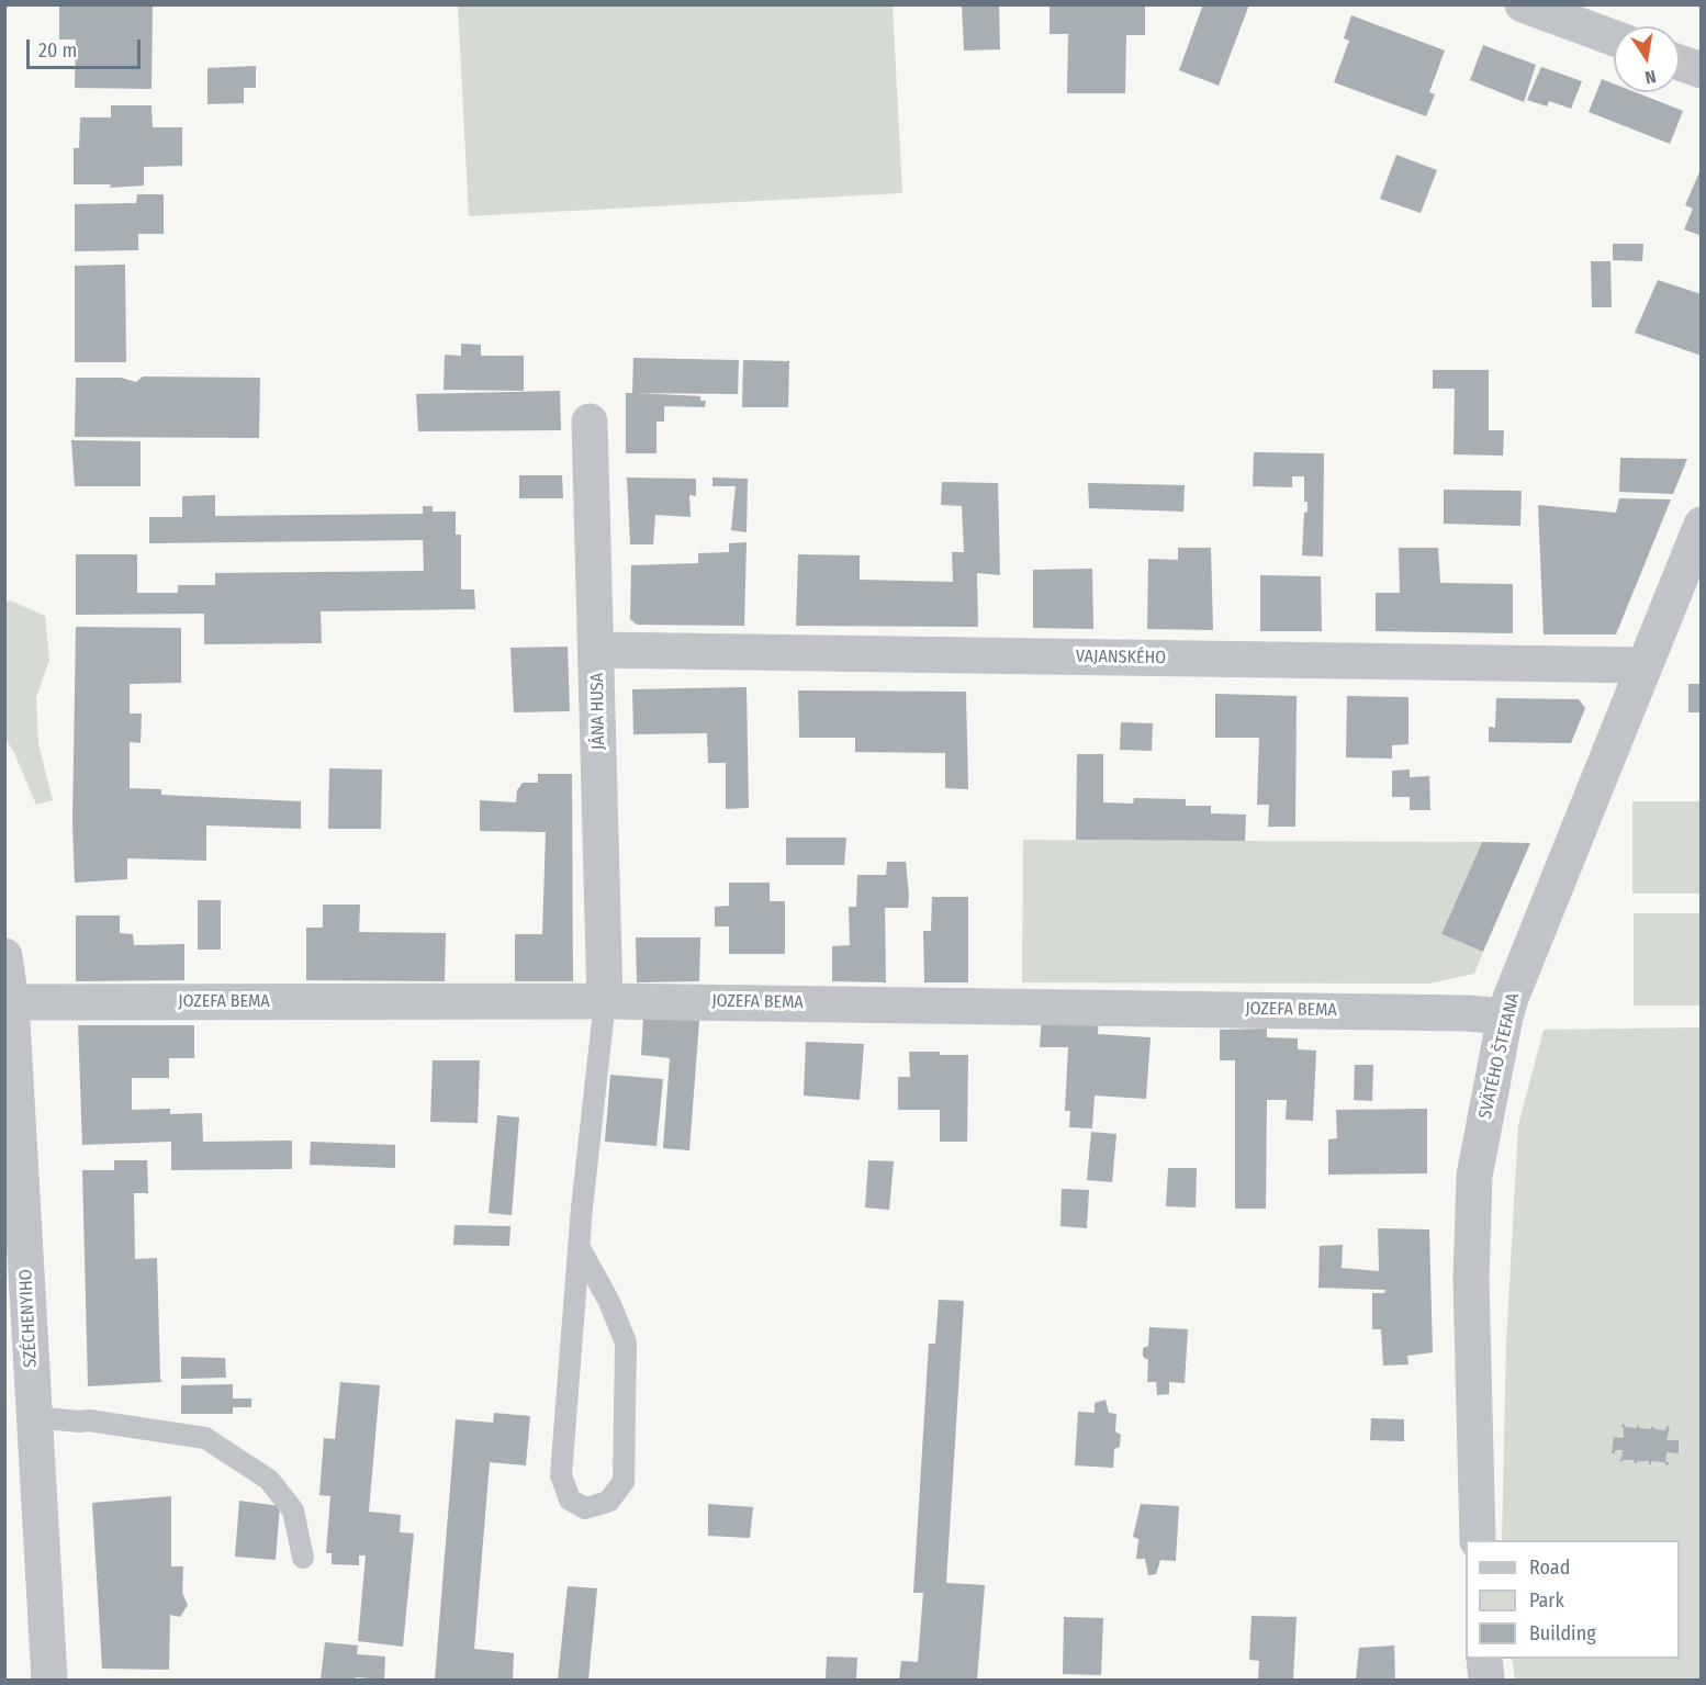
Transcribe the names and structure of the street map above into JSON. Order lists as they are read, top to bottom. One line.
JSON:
{"streets":{"street":["VAJANSKÉHO","JÁNA HUSA","JOZEFA BEMA","SVÄTÉHO ŠTEFANA","SZÉCHENYIHO"]},"crossings":[["VAJANSKÉHO","JÁNA HUSA"],["VAJANSKÉHO","SVÄTÉHO ŠTEFANA"],["JÁNA HUSA","JOZEFA BEMA"],["JOZEFA BEMA","SVÄTÉHO ŠTEFANA"],["JOZEFA BEMA","SZÉCHENYIHO"]],"legend":["Road","Park","Building"],"scale_bar":"20 m","north":"bottom"}
